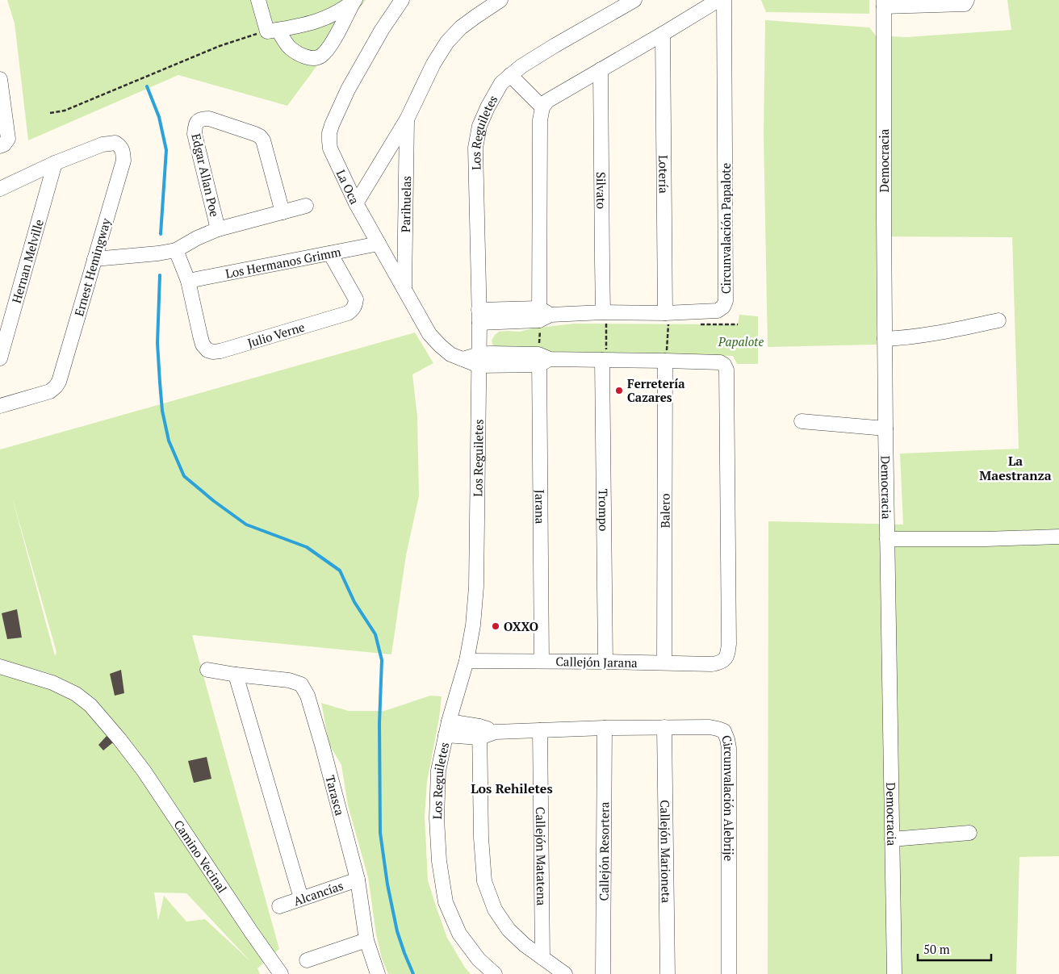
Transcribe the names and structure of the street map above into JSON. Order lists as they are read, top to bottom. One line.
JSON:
{"streets":{"street":["Los Reguiletes","Democracia","Lotería","Edgar Allan Poe","La Oca","Silvato","Parihuelas","Circunvalación Papalote","Hernan Melville","Los Hermanos Grimm","Ernest Hemingway","Julio Verne","Jarana","Trompo","Balero","Callejón Jarana","Tarasca","Circunvalación Alebrije","Callejón Resortera","Callejón Marioneta","Camino Vecinal","Callejón Matatena","Alcancías"]},"crossings":[["Los Reguiletes","La Oca"],["Los Reguiletes","Circunvalación Papalote"],["Los Reguiletes","Callejón Jarana"],["Lotería","Circunvalación Papalote"],["La Oca","Parihuelas"],["La Oca","Los Hermanos Grimm"],["Silvato","Circunvalación Papalote"],["Hernan Melville","Ernest Hemingway"],["Los Hermanos Grimm","Julio Verne"],["Jarana","Callejón Jarana"],["Trompo","Callejón Jarana"],["Balero","Callejón Jarana"],["Tarasca","Alcancías"],["Circunvalación Alebrije","Callejón Resortera"],["Circunvalación Alebrije","Callejón Marioneta"],["Circunvalación Alebrije","Callejón Matatena"]],"districts":["La Maestranza","Los Rehiletes"],"parks":["Papalote"],"places":["Ferretería Cazares","OXXO"],"scale_bar":"50 m"}
